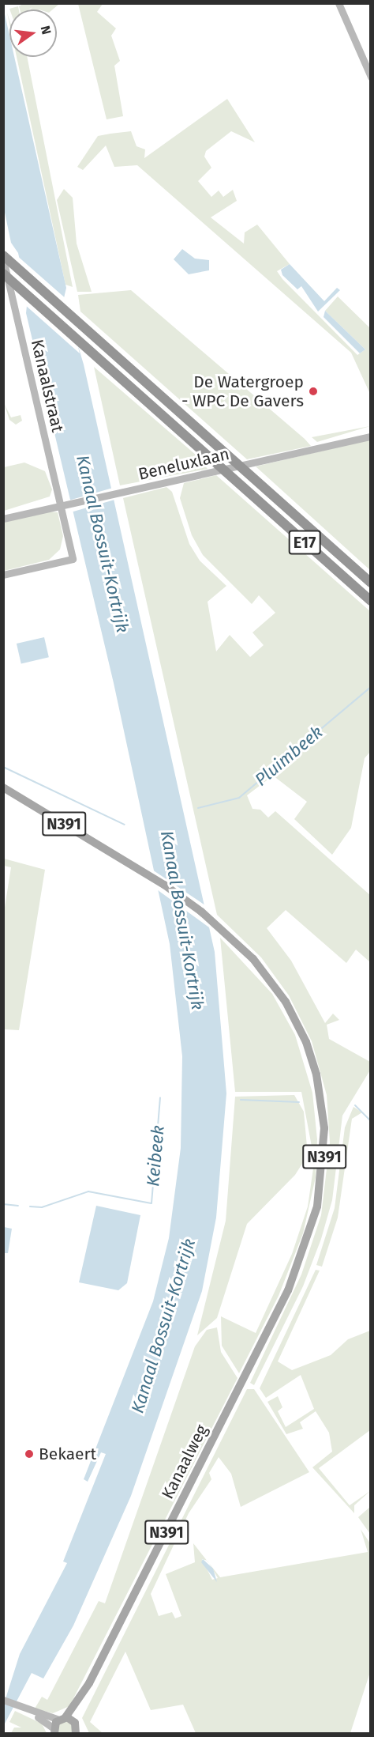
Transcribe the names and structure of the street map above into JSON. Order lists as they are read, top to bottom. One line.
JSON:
{"streets":{"highway":["E17"],"main road":["N391","Kanaalweg"],"street":["Kanaalstraat","Beneluxlaan"]},"crossings":[["N391","Kanaalweg"]],"water":["Kanaal Bossuit-Kortrijk","Pluimbeek","Keibeek"],"places":["De Watergroep - WPC De Gavers","Bekaert"],"north":"right"}
